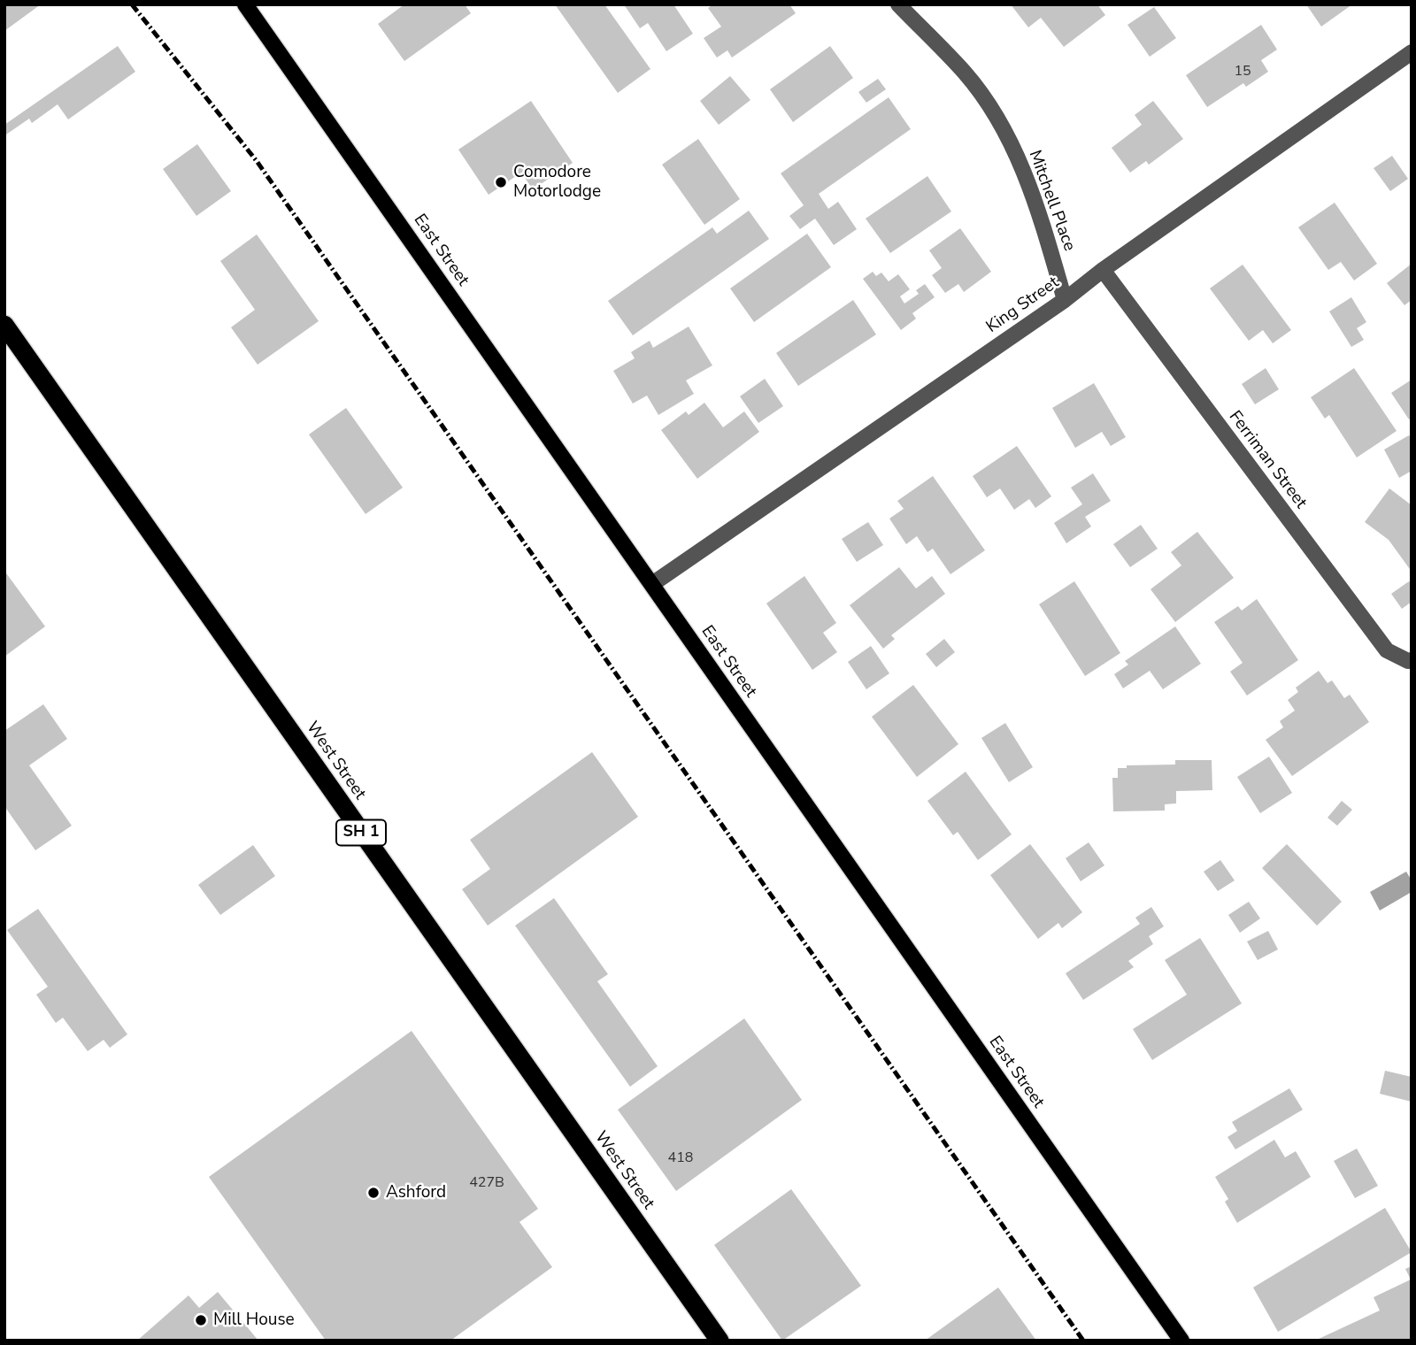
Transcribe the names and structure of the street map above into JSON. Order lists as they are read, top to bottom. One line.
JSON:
{"streets":{"highway":["West Street","SH 1"],"main road":["East Street"],"street":["Mitchell Place","King Street","Ferriman Street"]},"crossings":[["Mitchell Place","King Street"],["East Street","King Street"],["King Street","Ferriman Street"]],"places":["Comodore Motorlodge","Ashford","Mill House"],"house_numbers":["15","418","427B"]}
